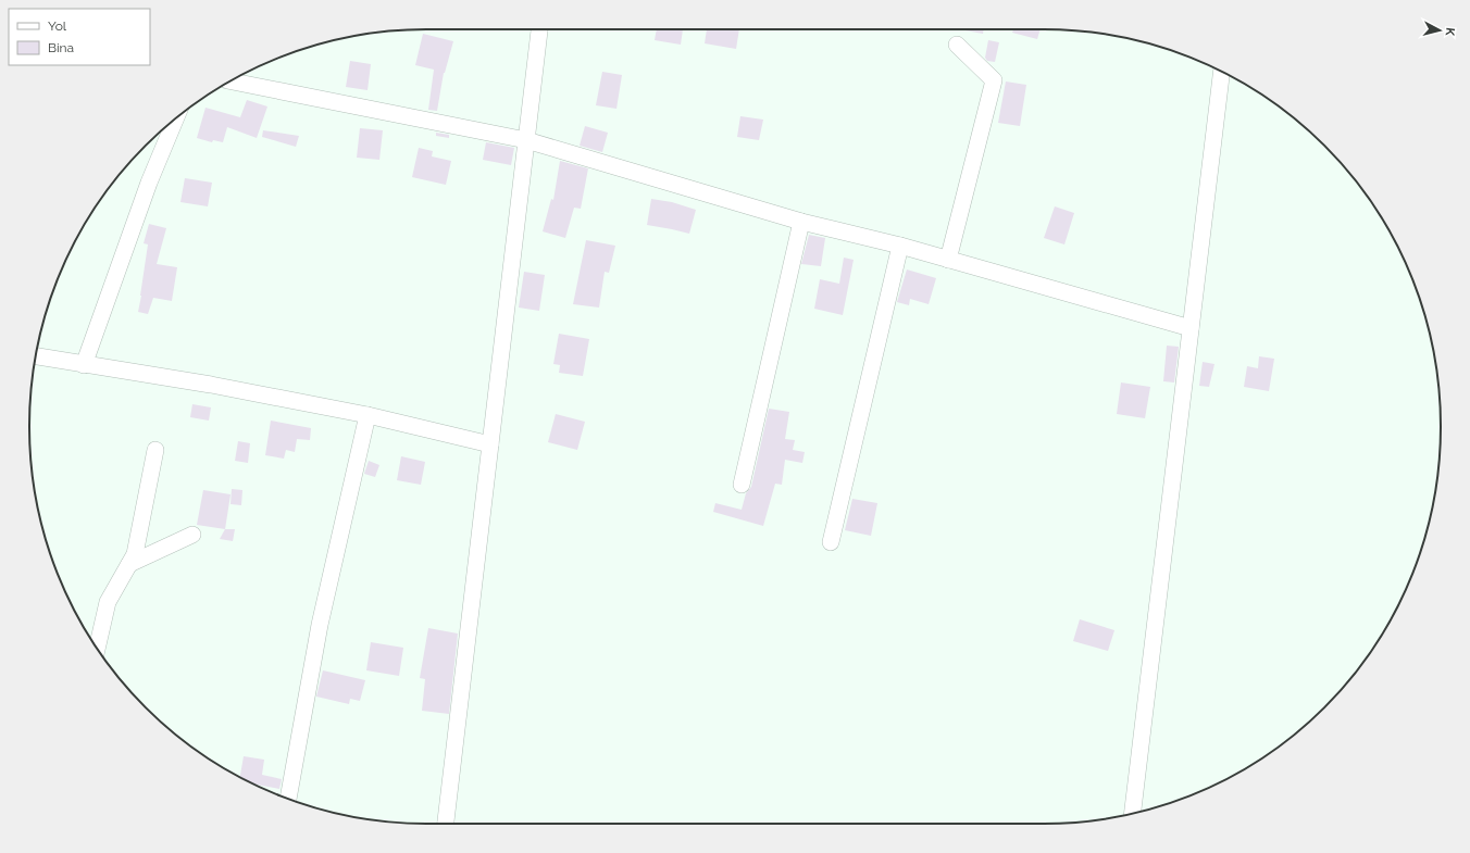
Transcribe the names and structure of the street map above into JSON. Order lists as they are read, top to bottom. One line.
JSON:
{"legend":["Yol","Bina"],"north":"right"}
